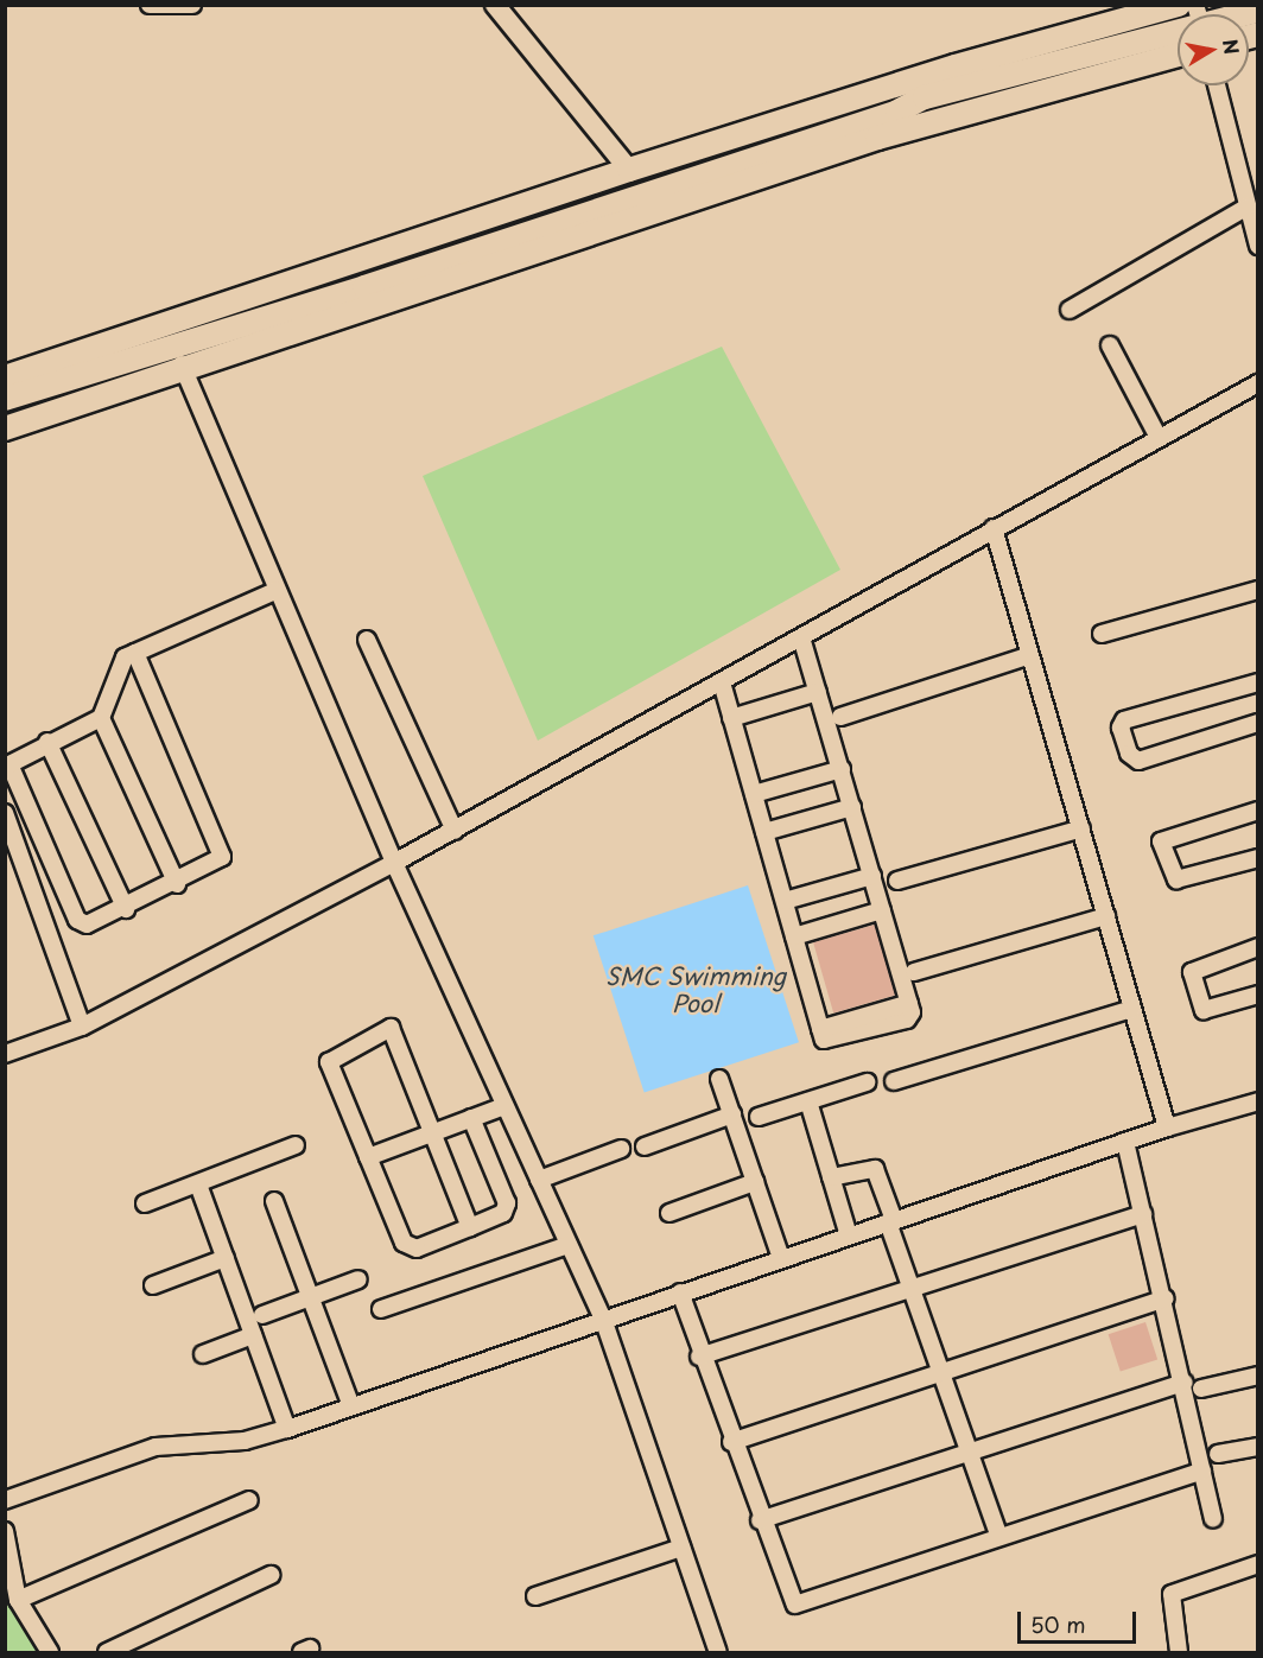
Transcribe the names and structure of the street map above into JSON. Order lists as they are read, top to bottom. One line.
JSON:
{"water":["SMC Swimming Pool"],"scale_bar":"50 m","north":"right"}
